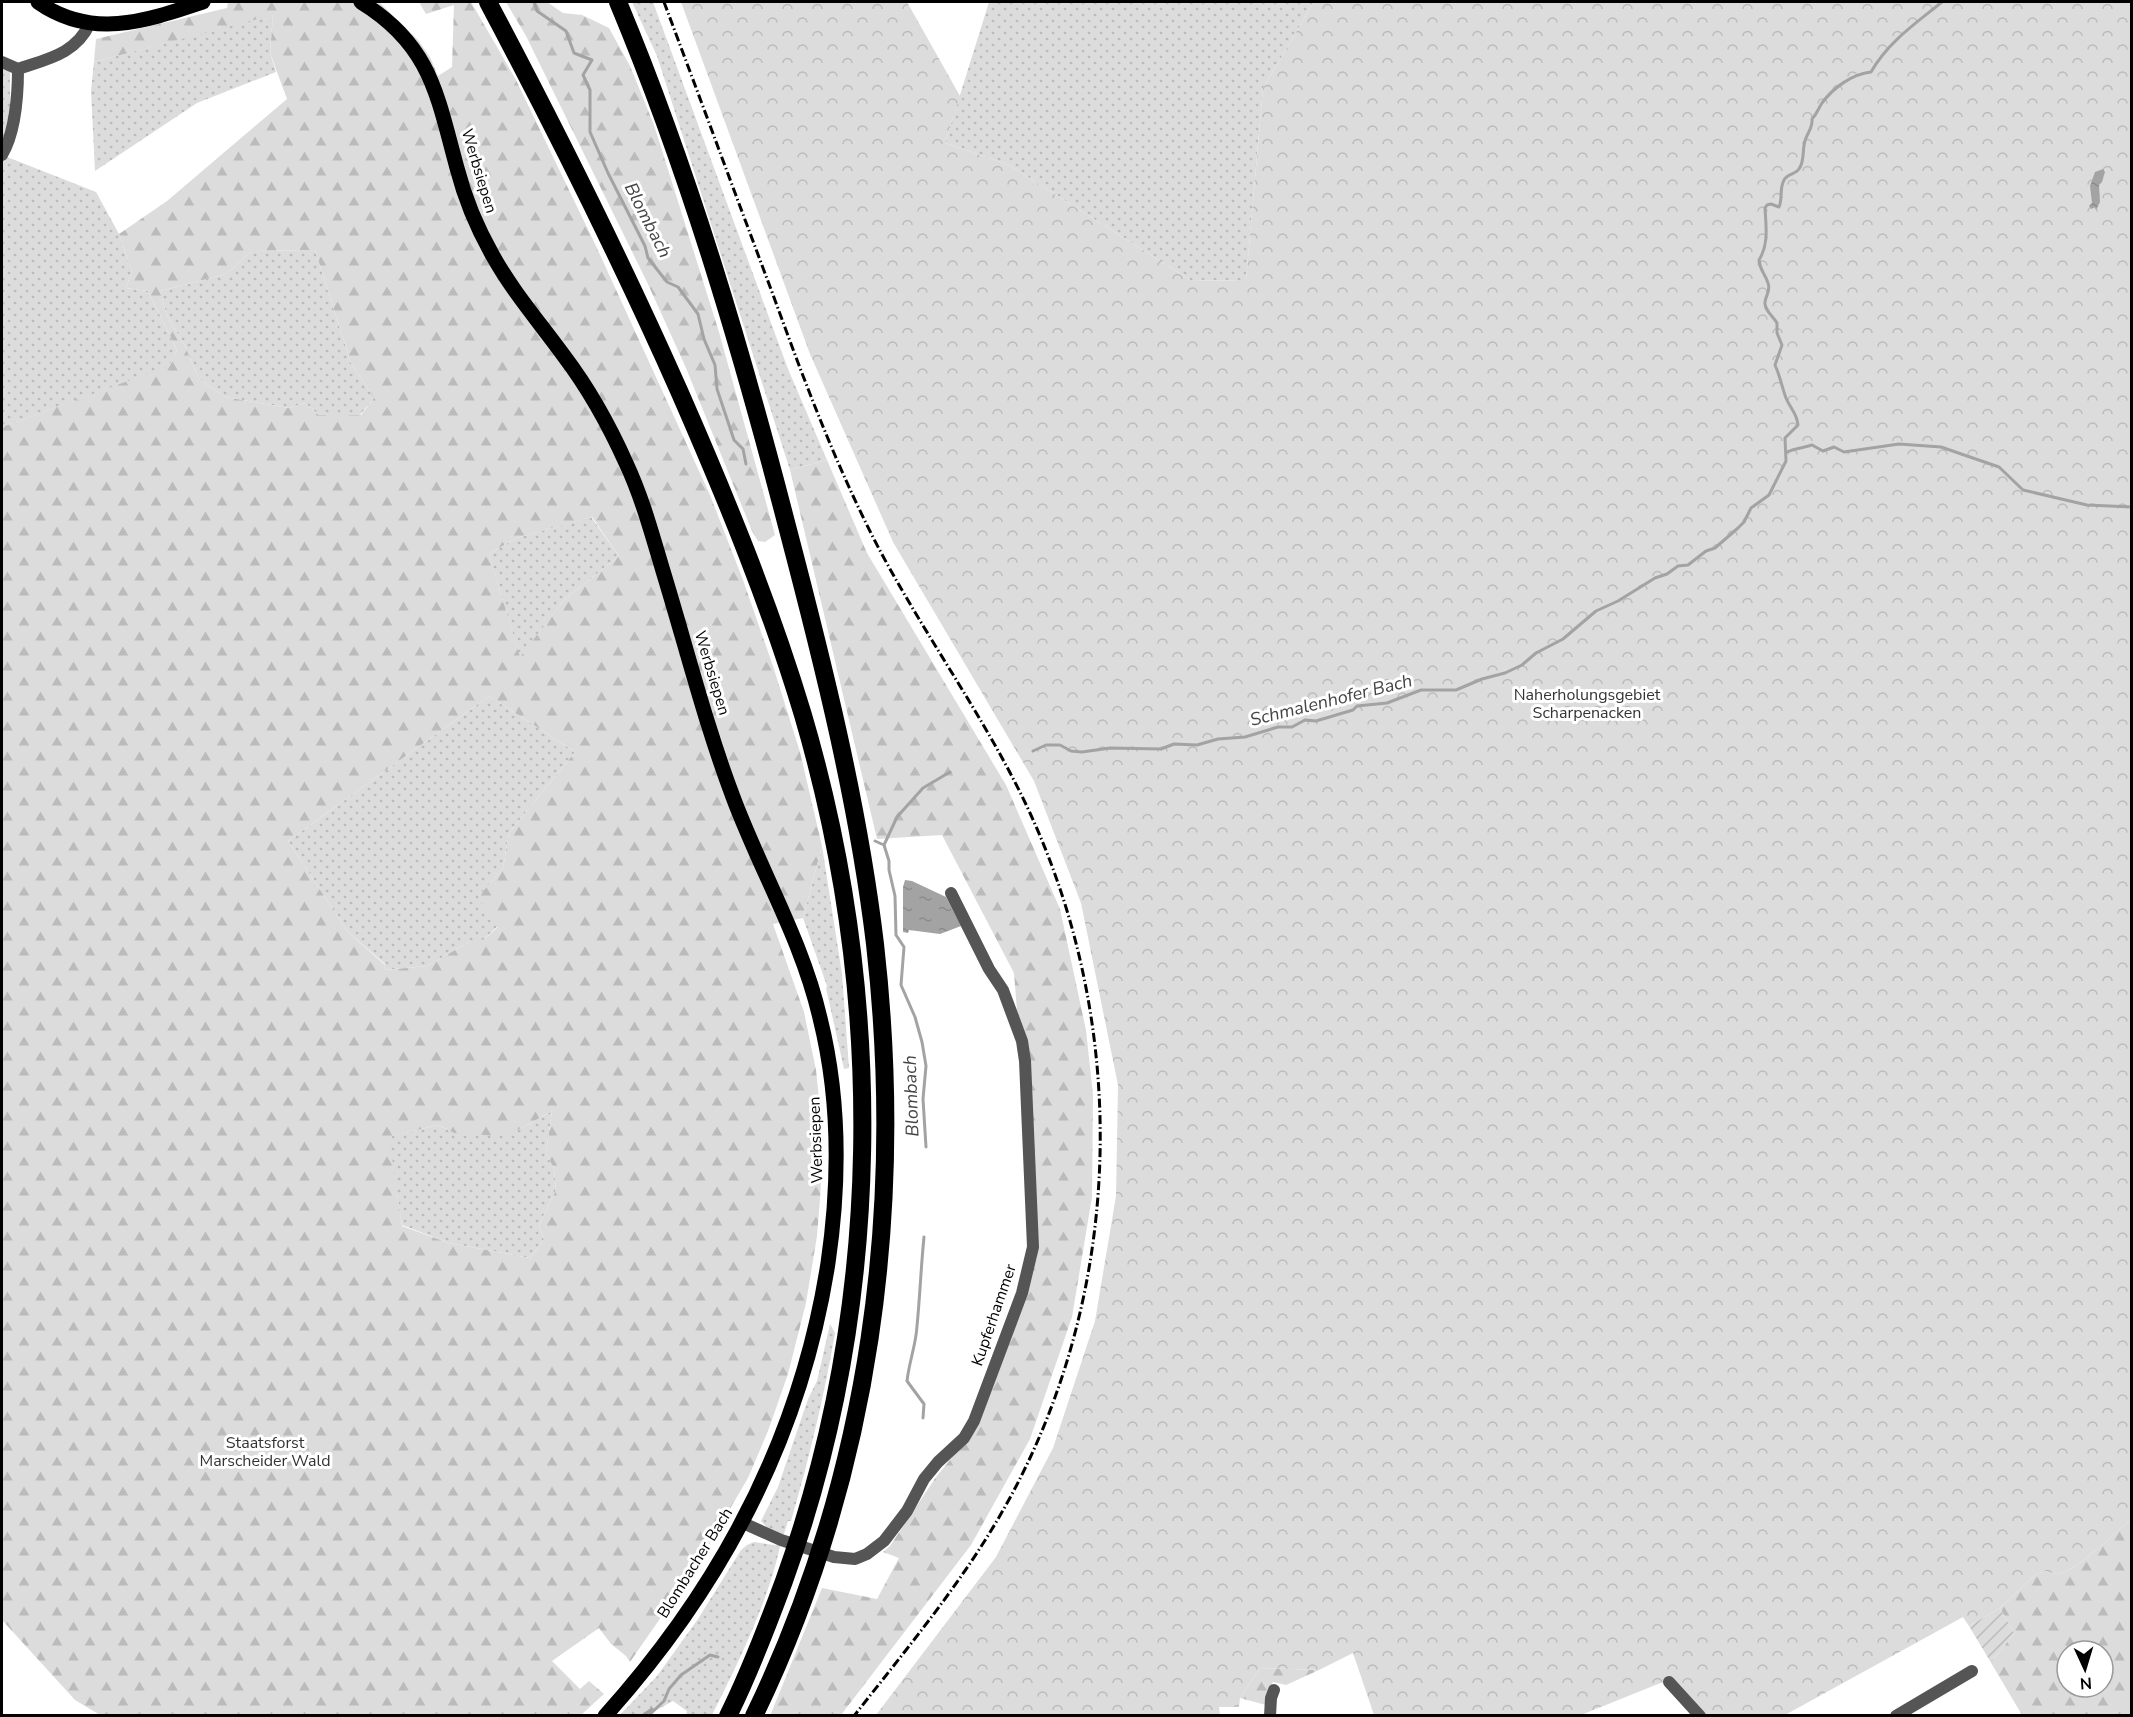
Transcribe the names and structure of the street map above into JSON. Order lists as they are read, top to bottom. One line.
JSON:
{"streets":{"main road":["Werbsiepen","Blombacher Bach"],"street":["Kupferhammer"]},"crossings":[["Werbsiepen","Blombacher Bach"],["Kupferhammer","Blombacher Bach"]],"water":["Blombach","Schmalenhofer Bach"],"parks":["Naherholungsgebiet Scharpenacken","Staatsforst Marscheider Wald"],"north":"bottom"}
